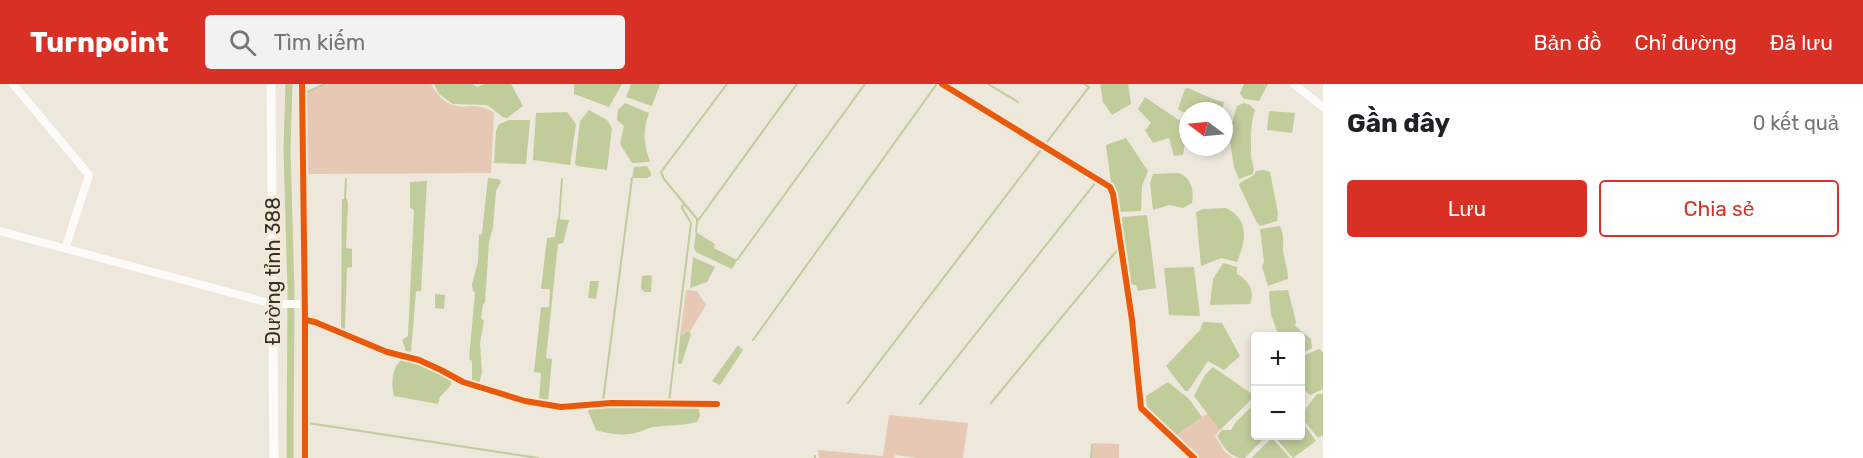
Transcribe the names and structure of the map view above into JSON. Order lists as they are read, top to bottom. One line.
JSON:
{"streets":{"main road":["Đường tỉnh 388"]},"north":"left","page":{"header":"Turnpoint","search":"Tìm kiếm","nav":["Bản đồ","Chỉ đường","Đã lưu"],"heading":["Gần đây","0 kết quả"],"buttons":["Lưu","Chia sẻ"],"map_buttons":["+","−"]}}
